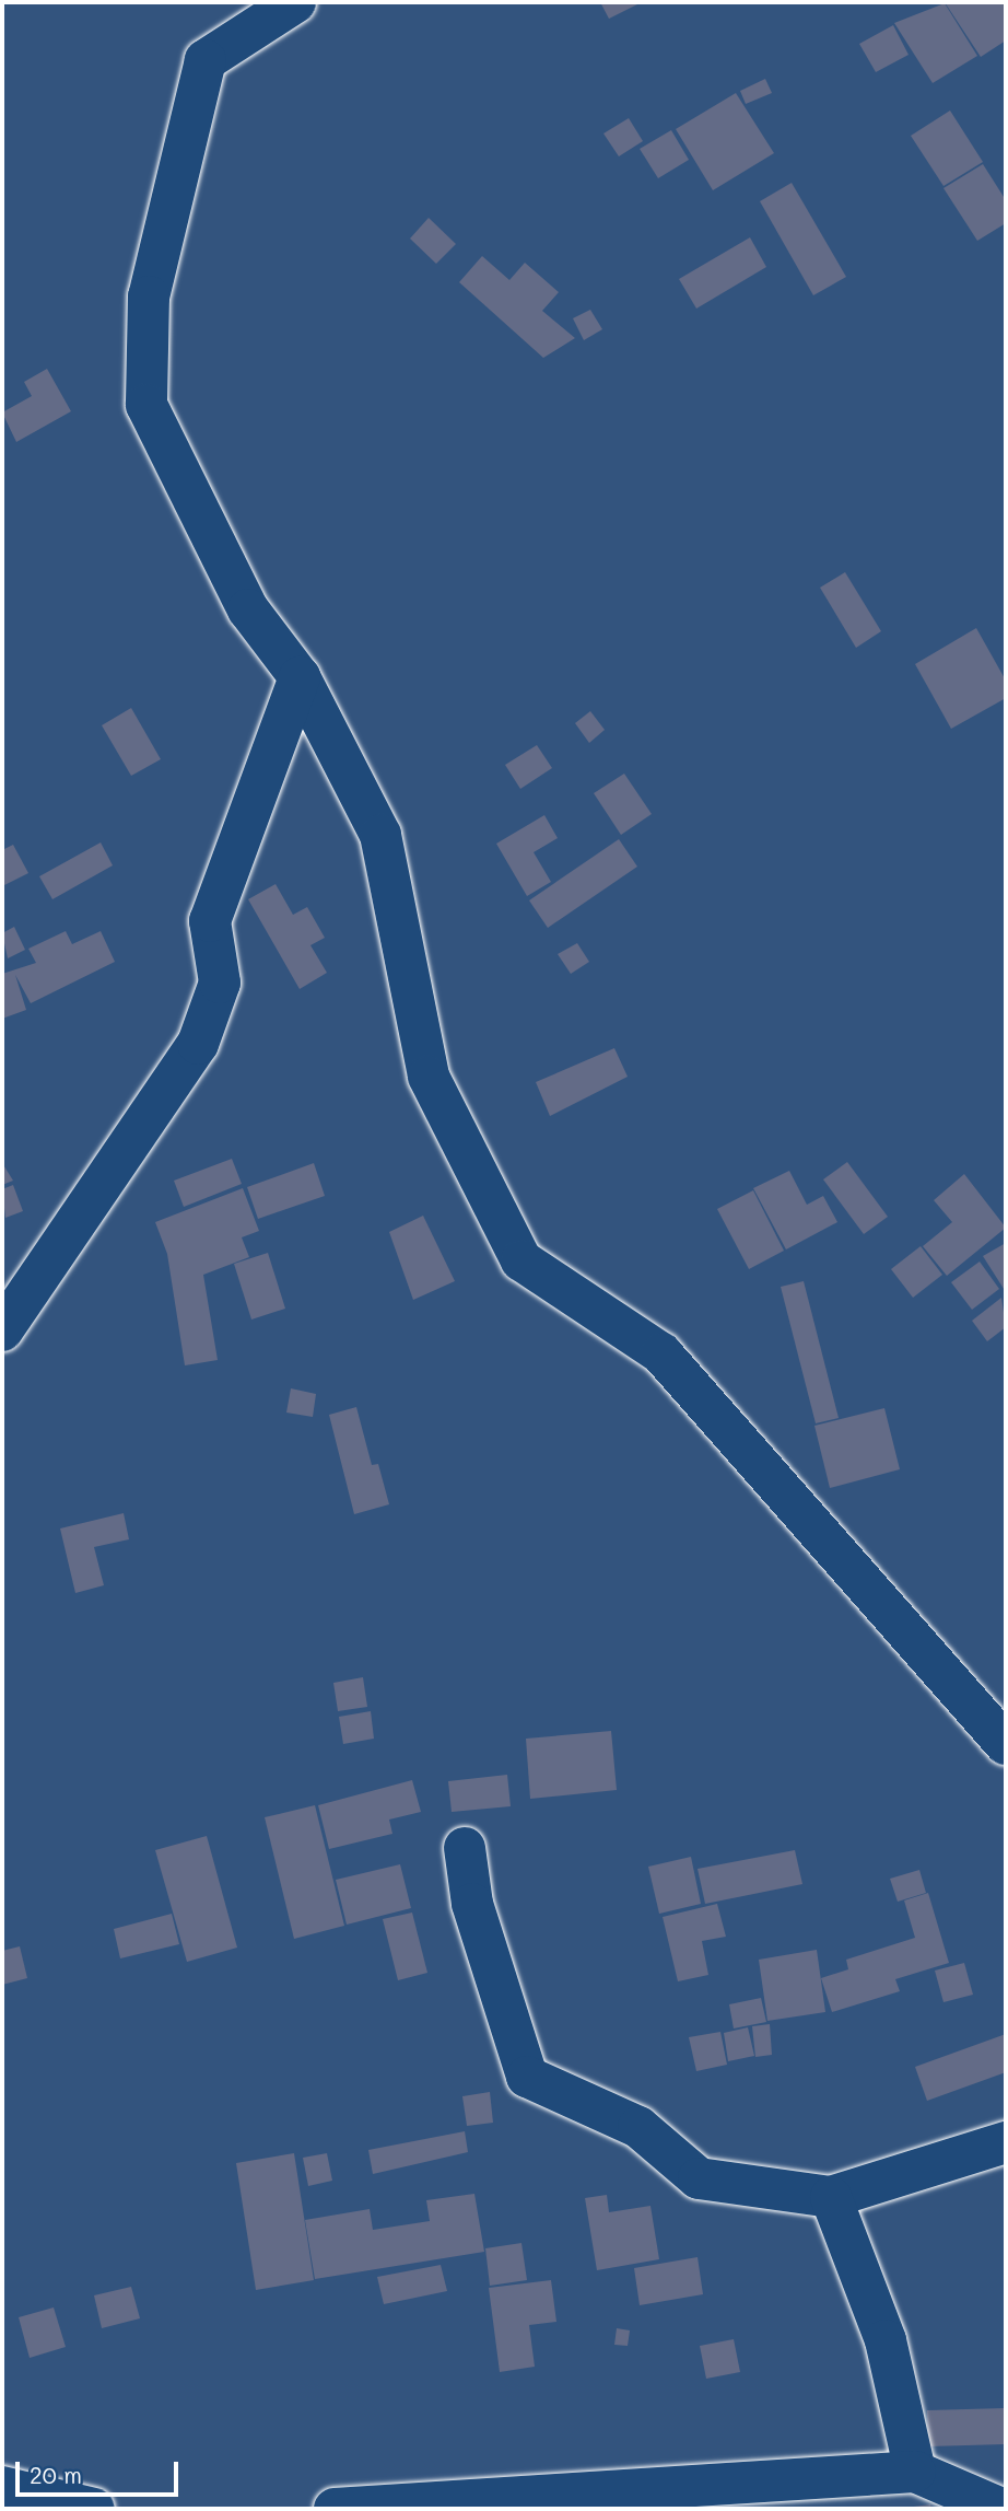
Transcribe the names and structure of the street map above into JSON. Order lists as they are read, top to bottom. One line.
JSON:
{"scale_bar":"20 m"}
